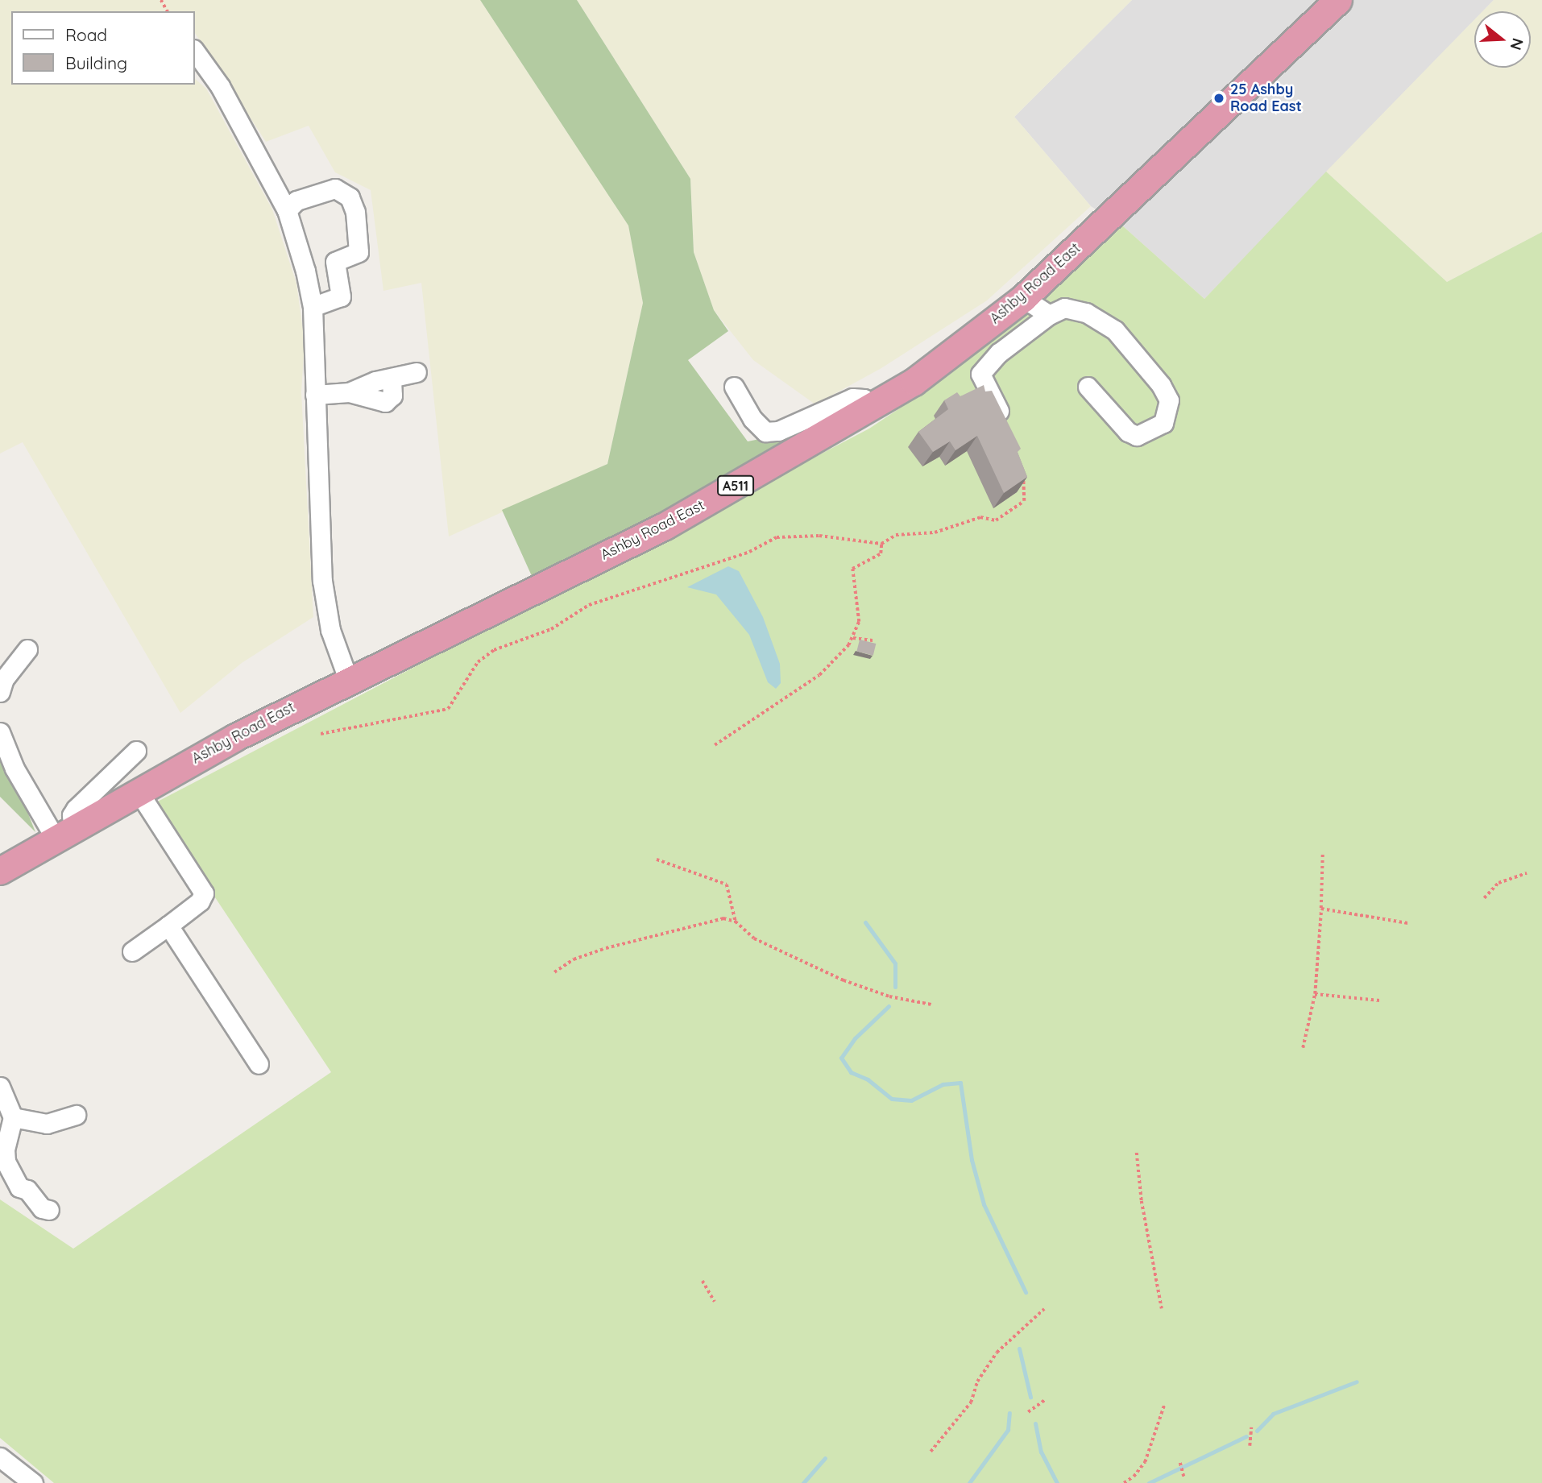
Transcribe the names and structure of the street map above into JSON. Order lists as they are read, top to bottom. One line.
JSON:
{"streets":{"highway":["Ashby Road East","A511"]},"places":["25 Ashby Road East"],"legend":["Road","Building"],"north":"right"}
